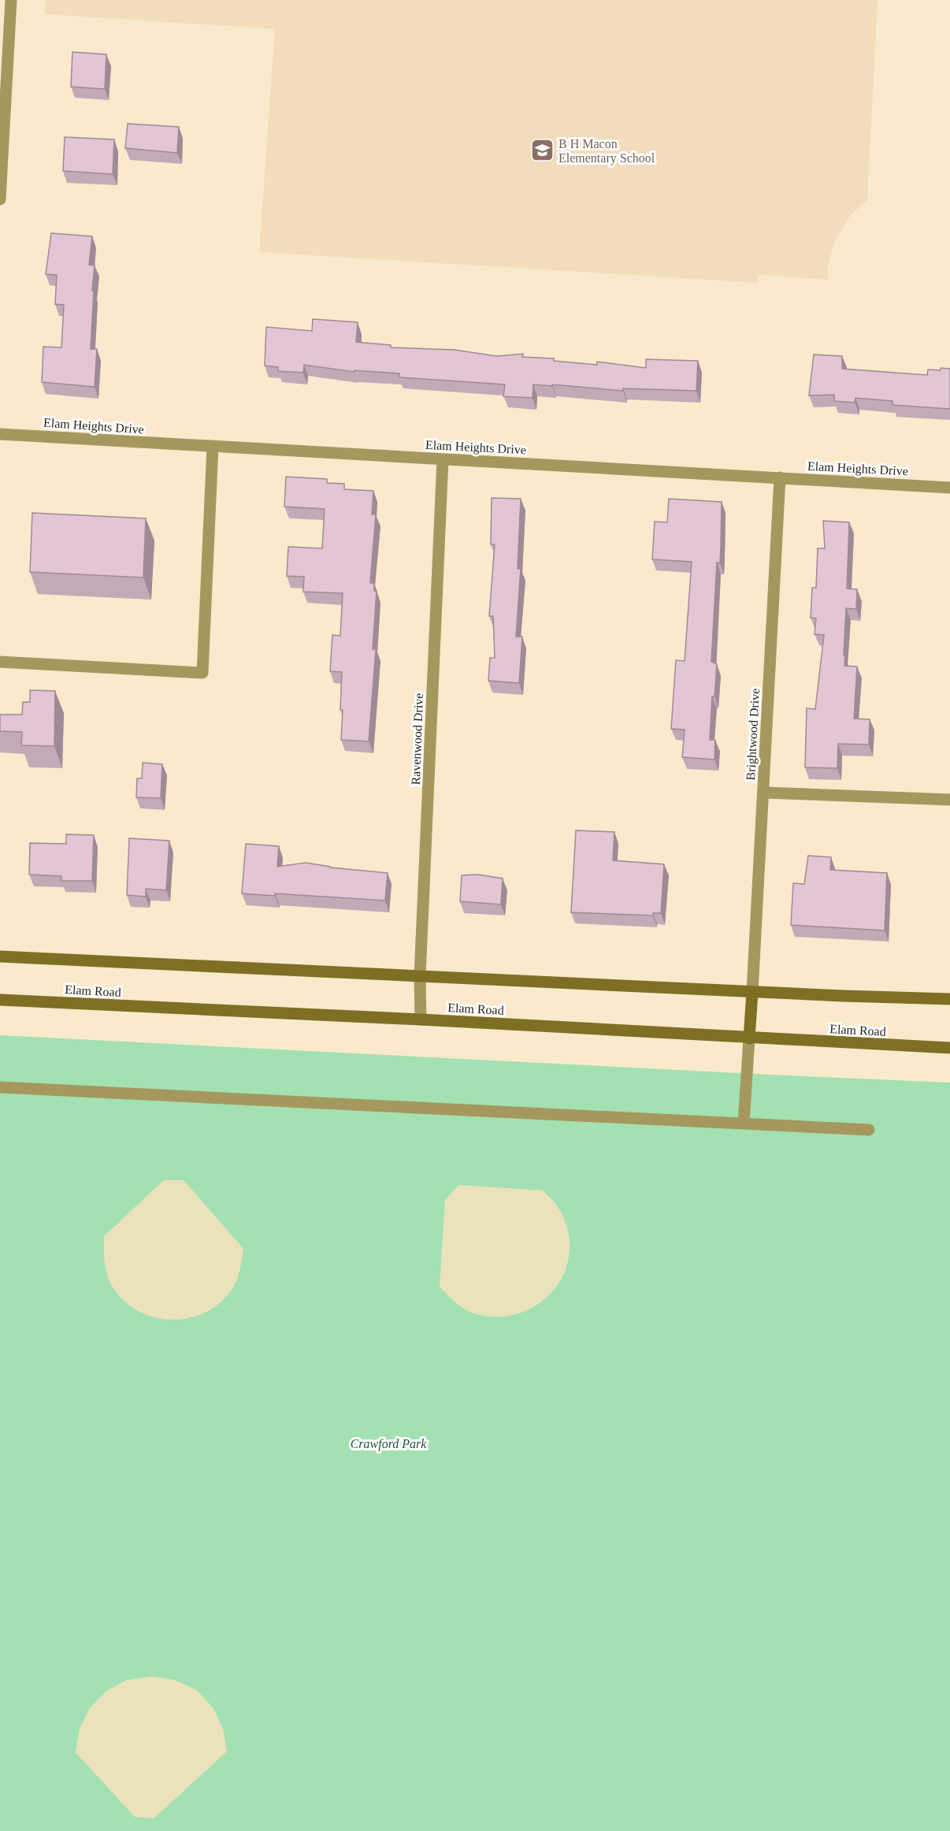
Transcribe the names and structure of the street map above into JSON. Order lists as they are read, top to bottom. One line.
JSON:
{"streets":{"main road":["Elam Road"],"street":["Elam Heights Drive","Brightwood Drive","Ravenwood Drive"]},"crossings":[["Elam Heights Drive","Brightwood Drive"],["Elam Heights Drive","Ravenwood Drive"],["Ravenwood Drive","Elam Road"]],"parks":["Crawford Park"],"places":{"school or university":["B H Macon Elementary School"]}}
